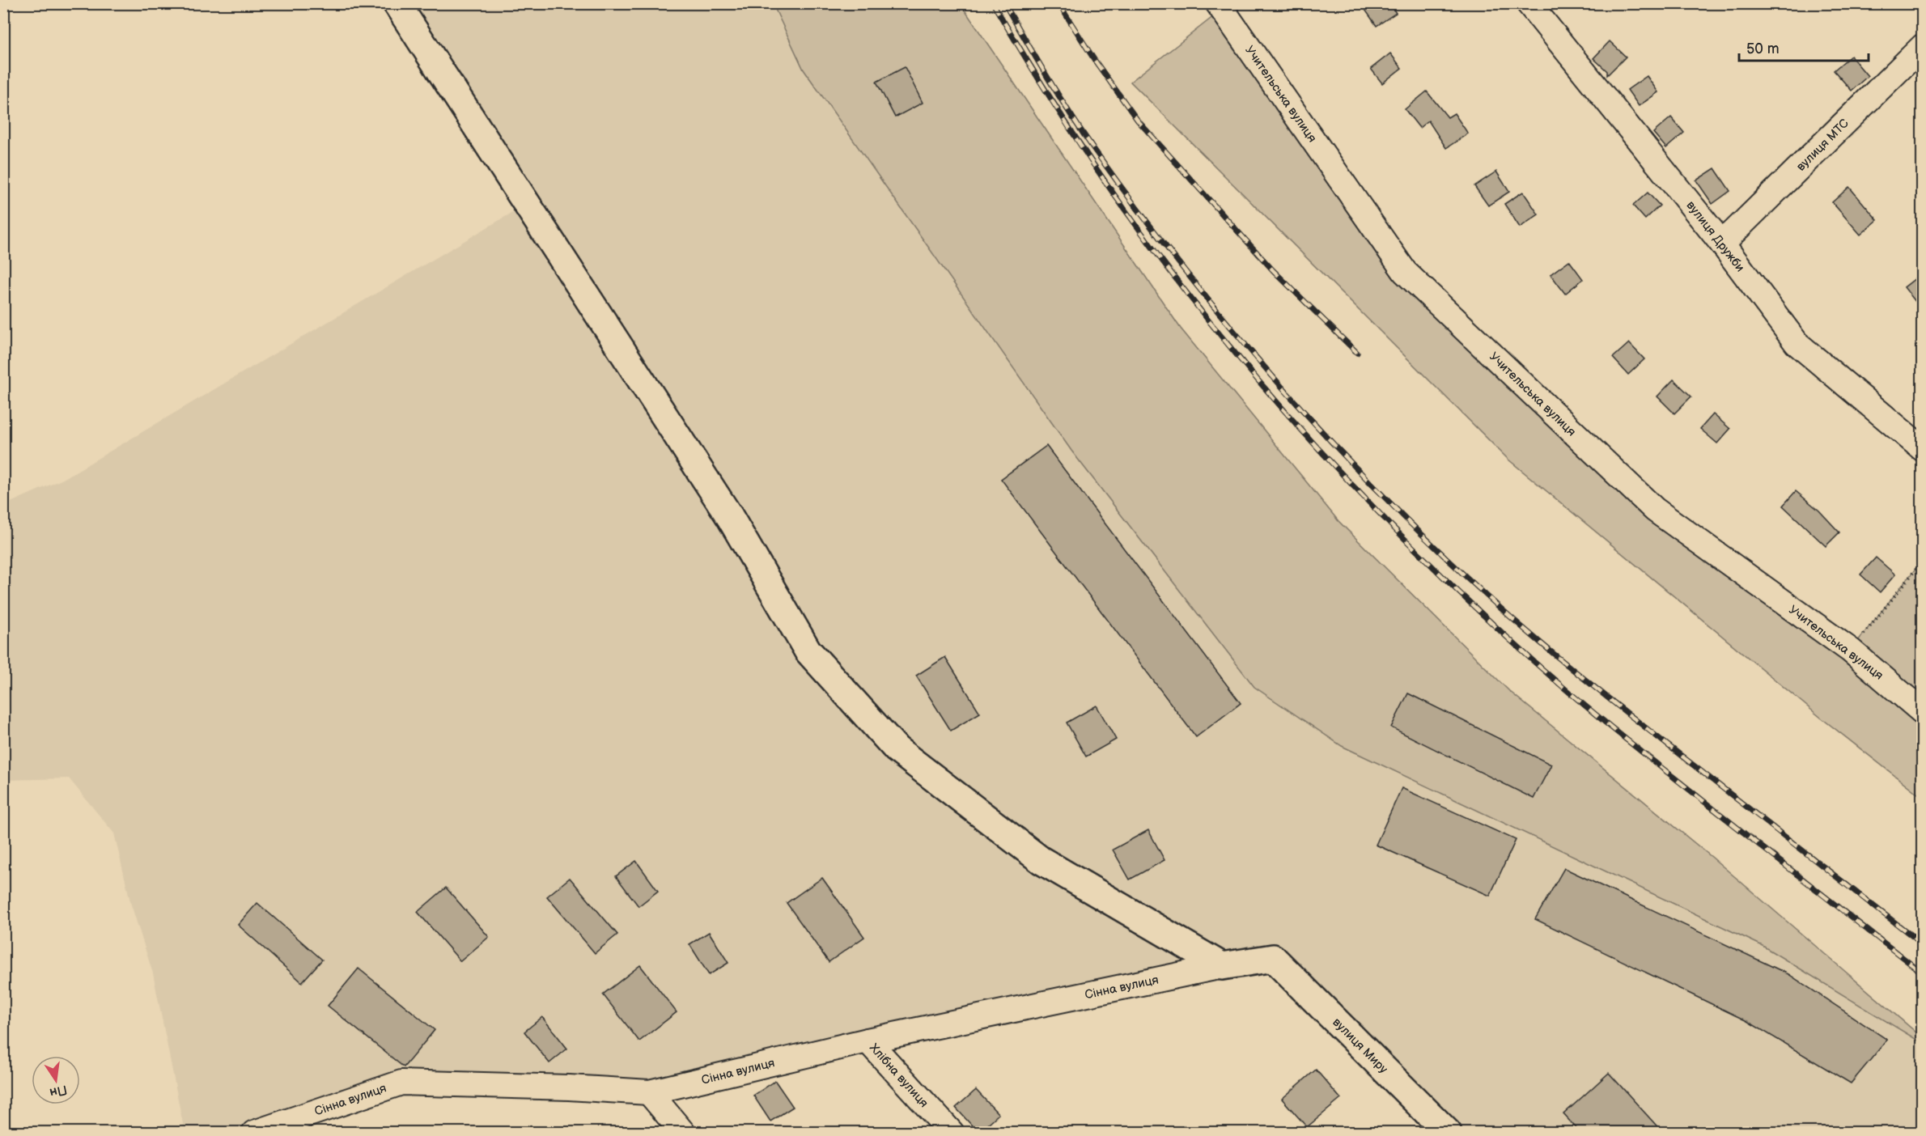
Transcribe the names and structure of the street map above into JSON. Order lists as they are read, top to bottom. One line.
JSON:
{"streets":{"main road":["вулиця Миру"],"street":["Учительська вулиця","вулиця МТС","вулиця Дружби","Сінна вулиця","Хлібна вулиця"]},"crossings":[["вулиця МТС","вулиця Дружби"],["Сінна вулиця","вулиця Миру"],["Сінна вулиця","Хлібна вулиця"]],"scale_bar":"50 m","north":"bottom"}
